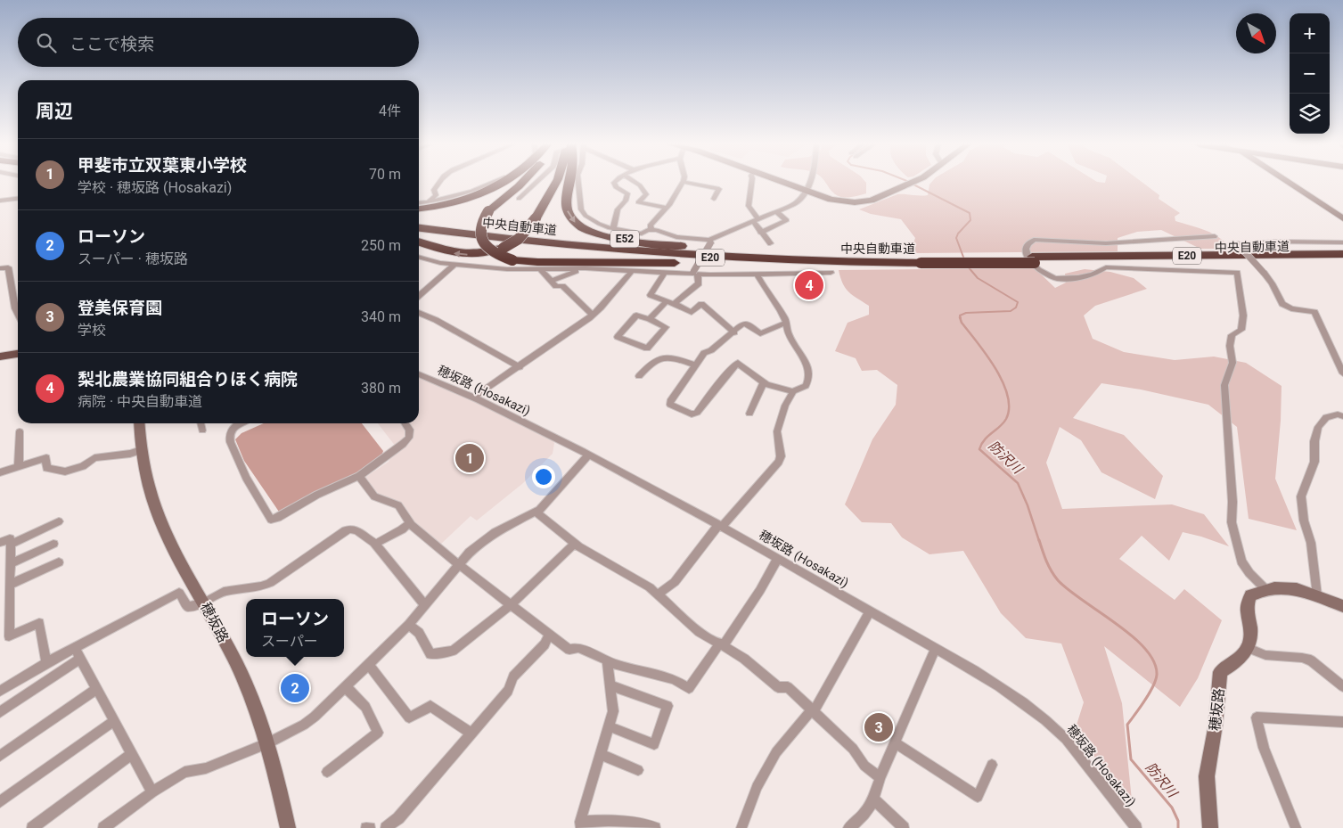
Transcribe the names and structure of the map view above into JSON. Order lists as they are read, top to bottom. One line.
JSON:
{"streets":{"highway":["中央自動車道","E52","E20"],"street":["穂坂路 (Hosakazi)","穂坂路"]},"crossings":[["中央自動車道","E52"]],"water":["防沢川"],"north":"bottom right","page":{"map_buttons":["+","−"],"search":"ここで検索","heading":["周辺","4件"],"list":[{"mark":"1","name":"甲斐市立双葉東小学校","note":"学校 · 穂坂路 (Hosakazi)","value":"70 m"},{"mark":"2","name":"ローソン","note":"スーパー · 穂坂路","value":"250 m"},{"mark":"3","name":"登美保育園","note":"学校","value":"340 m"},{"mark":"4","name":"梨北農業協同組合りほく病院","note":"病院 · 中央自動車道","value":"380 m"}],"pins":["4","1","2","3"],"popup":["ローソン","スーパー"]}}
